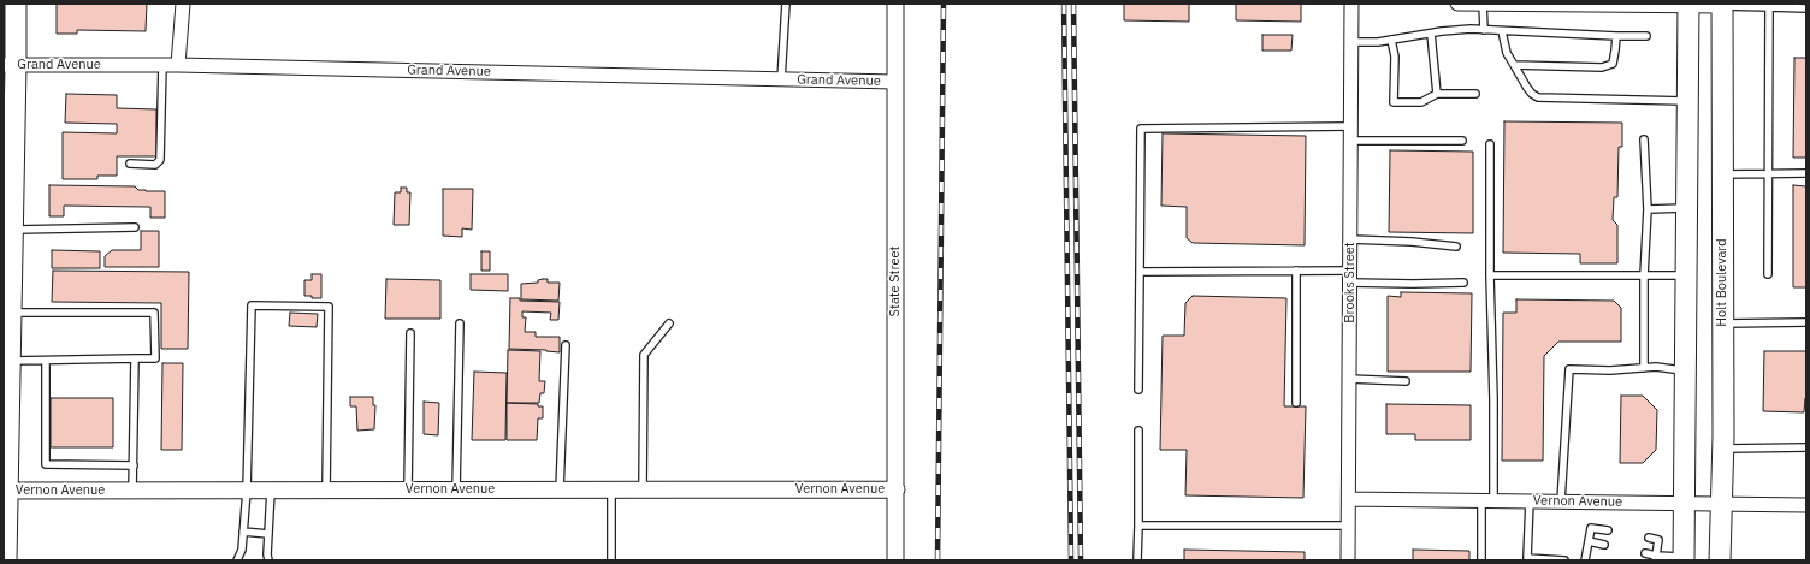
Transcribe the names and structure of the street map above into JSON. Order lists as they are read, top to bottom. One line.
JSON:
{"streets":{"main road":["Holt Boulevard"],"street":["Grand Avenue","State Street","Brooks Street","Vernon Avenue"]},"crossings":[["Grand Avenue","State Street"],["State Street","Vernon Avenue"],["Brooks Street","Vernon Avenue"],["Holt Boulevard","Vernon Avenue"]]}
